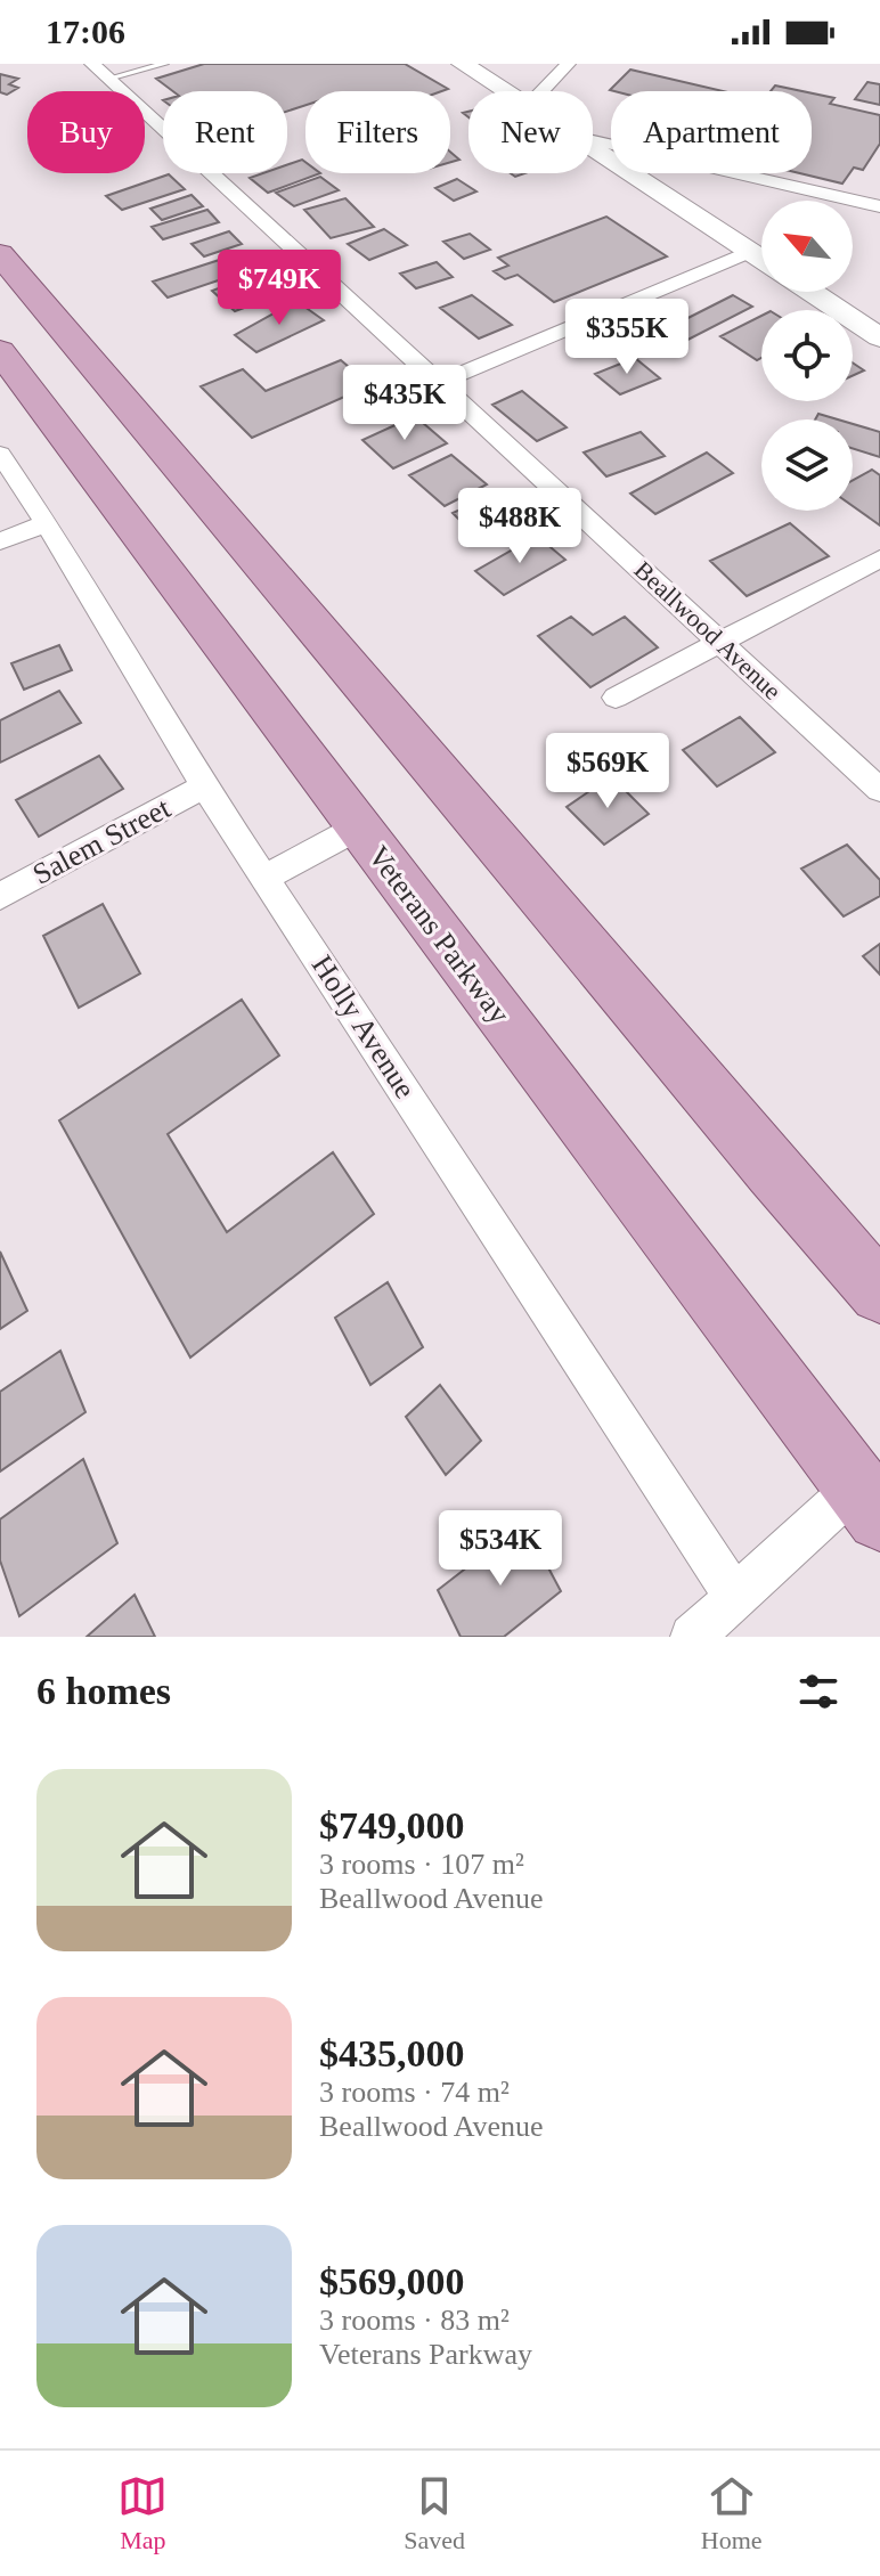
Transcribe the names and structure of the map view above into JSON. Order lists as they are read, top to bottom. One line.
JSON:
{"streets":{"main road":["Veterans Parkway"],"street":["Beallwood Avenue","Salem Street","Holly Avenue"]},"crossings":[["Salem Street","Holly Avenue"]],"north":"top left","page":{"status":"17:06","chip":["Buy","Rent","Filters","New","Apartment"],"price":["$749K","$355K","$435K","$488K","$569K","$534K"],"heading":"6 homes","list":[{"name":"$749,000","note":"3 rooms · 107 m² · Beallwood Avenue"},{"name":"$435,000","note":"3 rooms · 74 m² · Beallwood Avenue"},{"name":"$569,000","note":"3 rooms · 83 m² · Veterans Parkway"}],"tabs":["Map","Saved","Home"]}}
